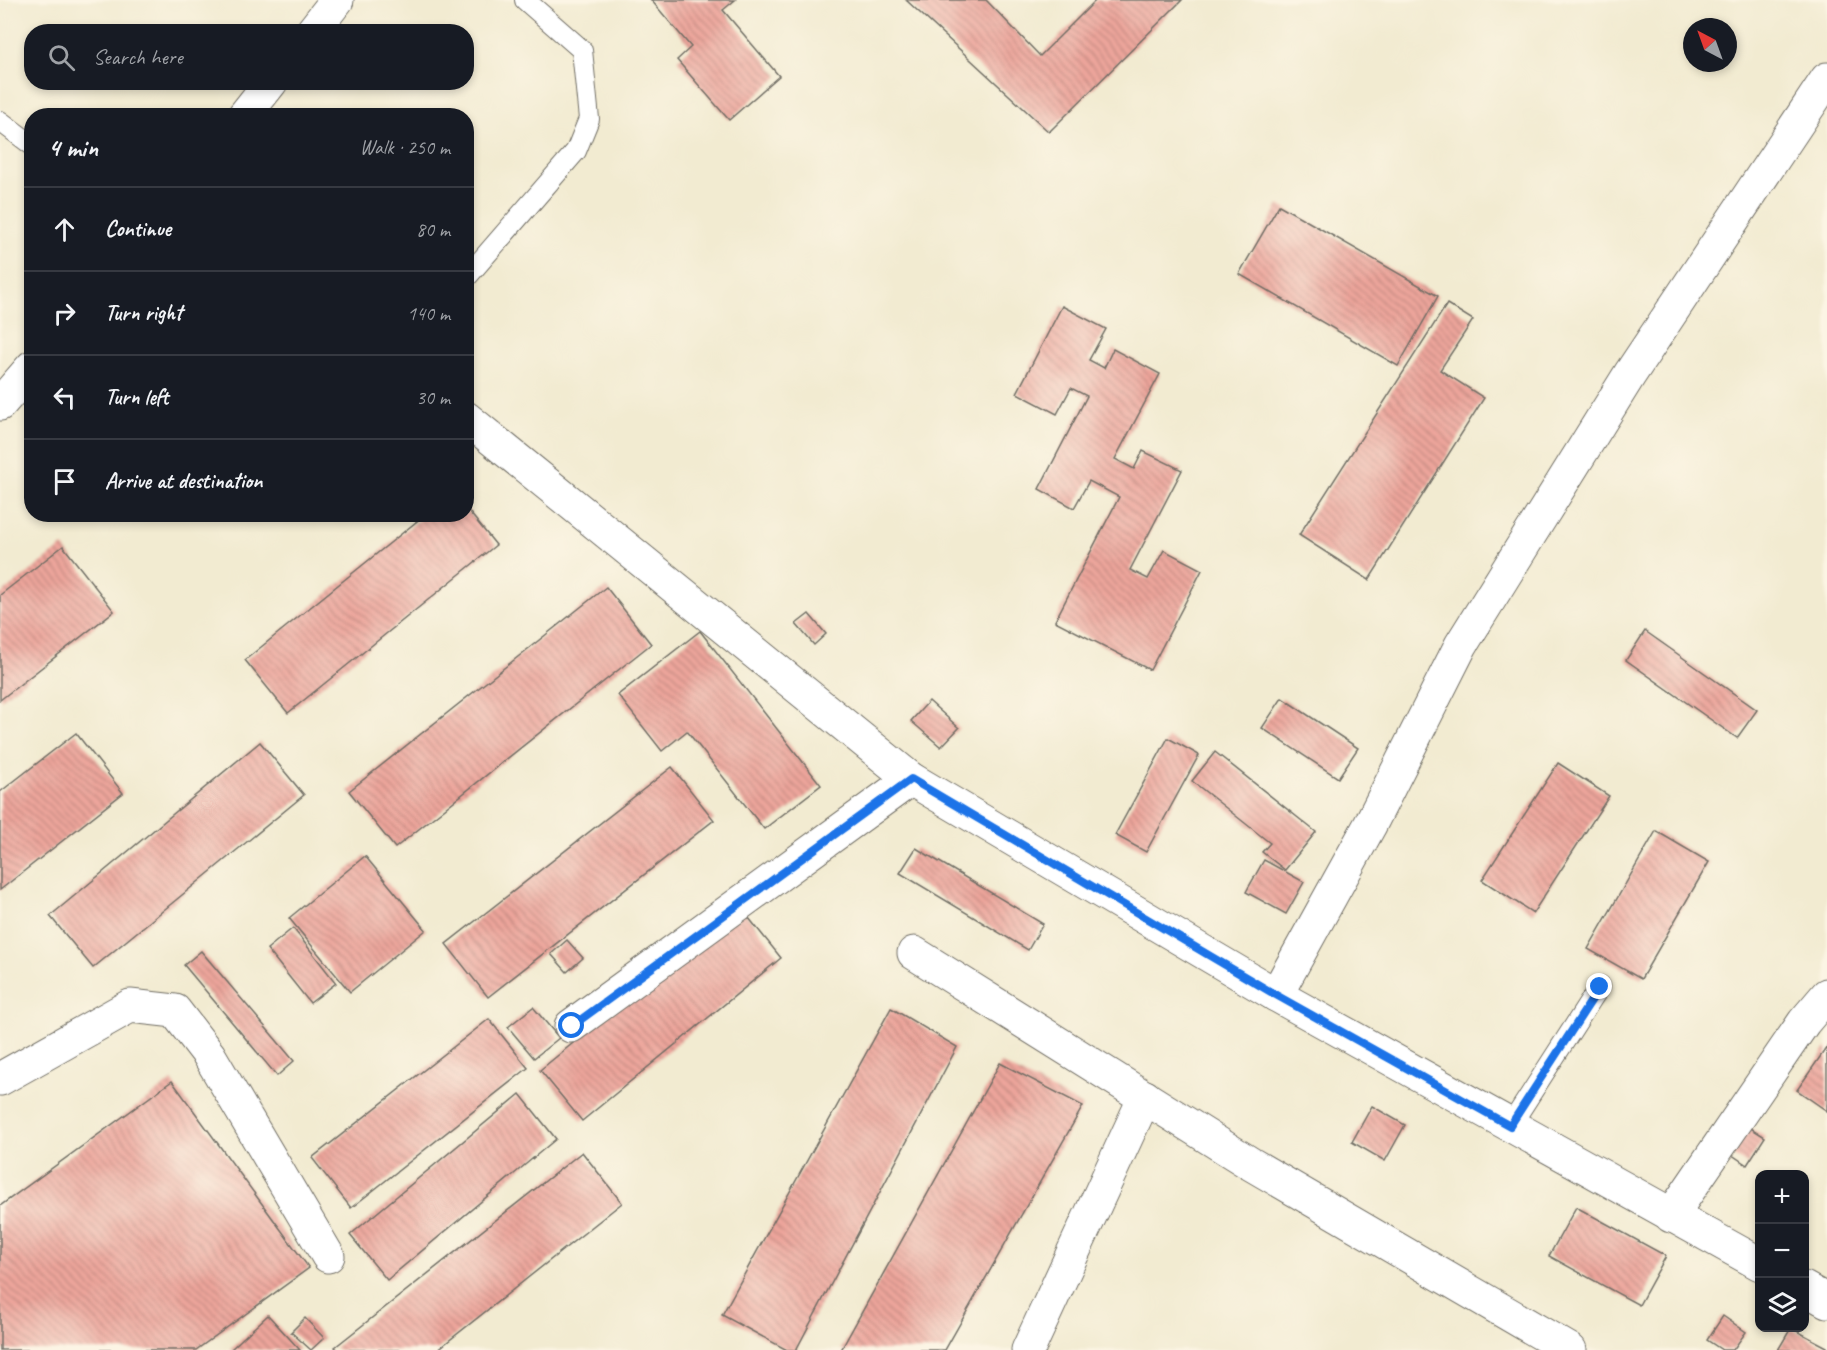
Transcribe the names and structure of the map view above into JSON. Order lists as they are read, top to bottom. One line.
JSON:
{"north":"top left","page":{"search":"Search here","heading":["4 min","Walk · 250 m"],"list":[["Continue","80 m"],["Turn right","140 m"],["Turn left","30 m"],"Arrive at destination"],"map_buttons":["+","−"]}}
